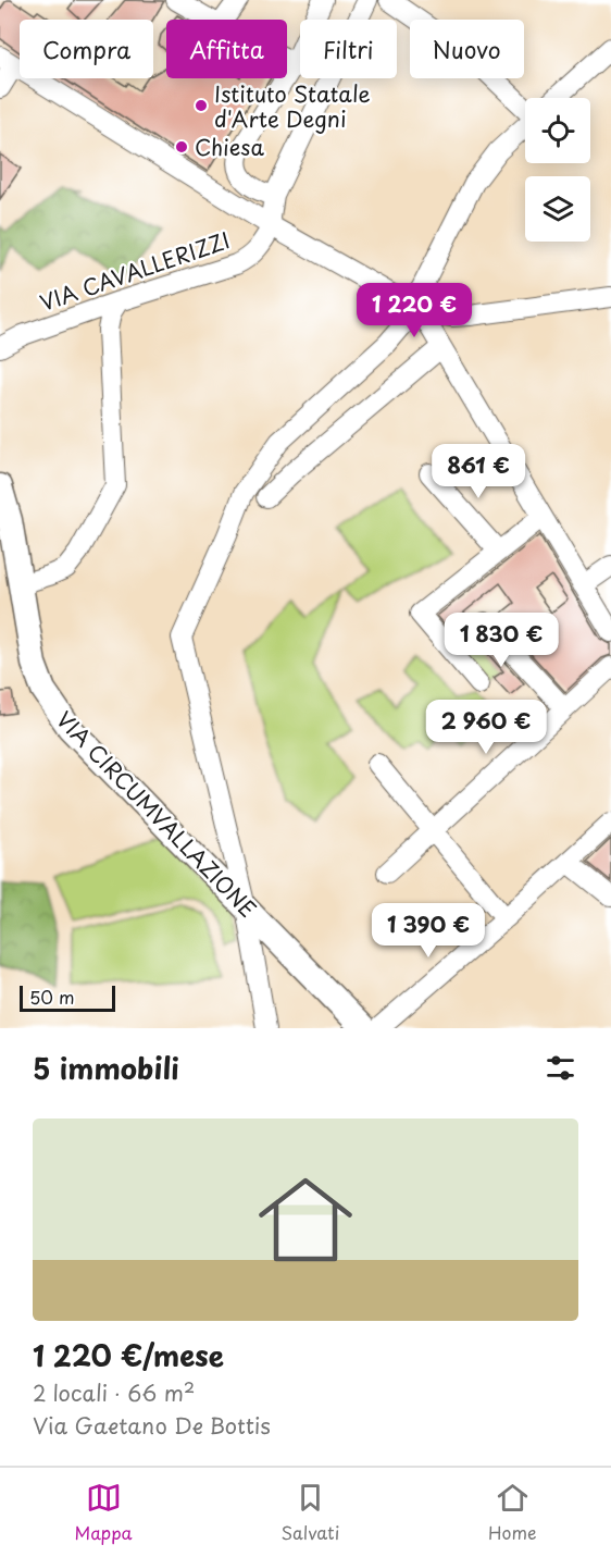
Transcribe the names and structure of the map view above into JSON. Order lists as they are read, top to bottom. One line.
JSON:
{"streets":{"main road":["VIA CIRCUMVALLAZIONE"],"street":["VIA CAVALLERIZZI"]},"places":["Istituto Statale d'Arte Degni","Chiesa"],"scale_bar":"50 m","page":{"chip":["Compra","Affitta","Filtri","Nuovo"],"price":["1 220 €","861 €","1 830 €","2 960 €","1 390 €"],"scale":"50 m","heading":"5 immobili","list":[{"name":"1 220 €/mese","note":"2 locali · 66 m² · Via Gaetano De Bottis"}],"tabs":["Mappa","Salvati","Home"]}}
